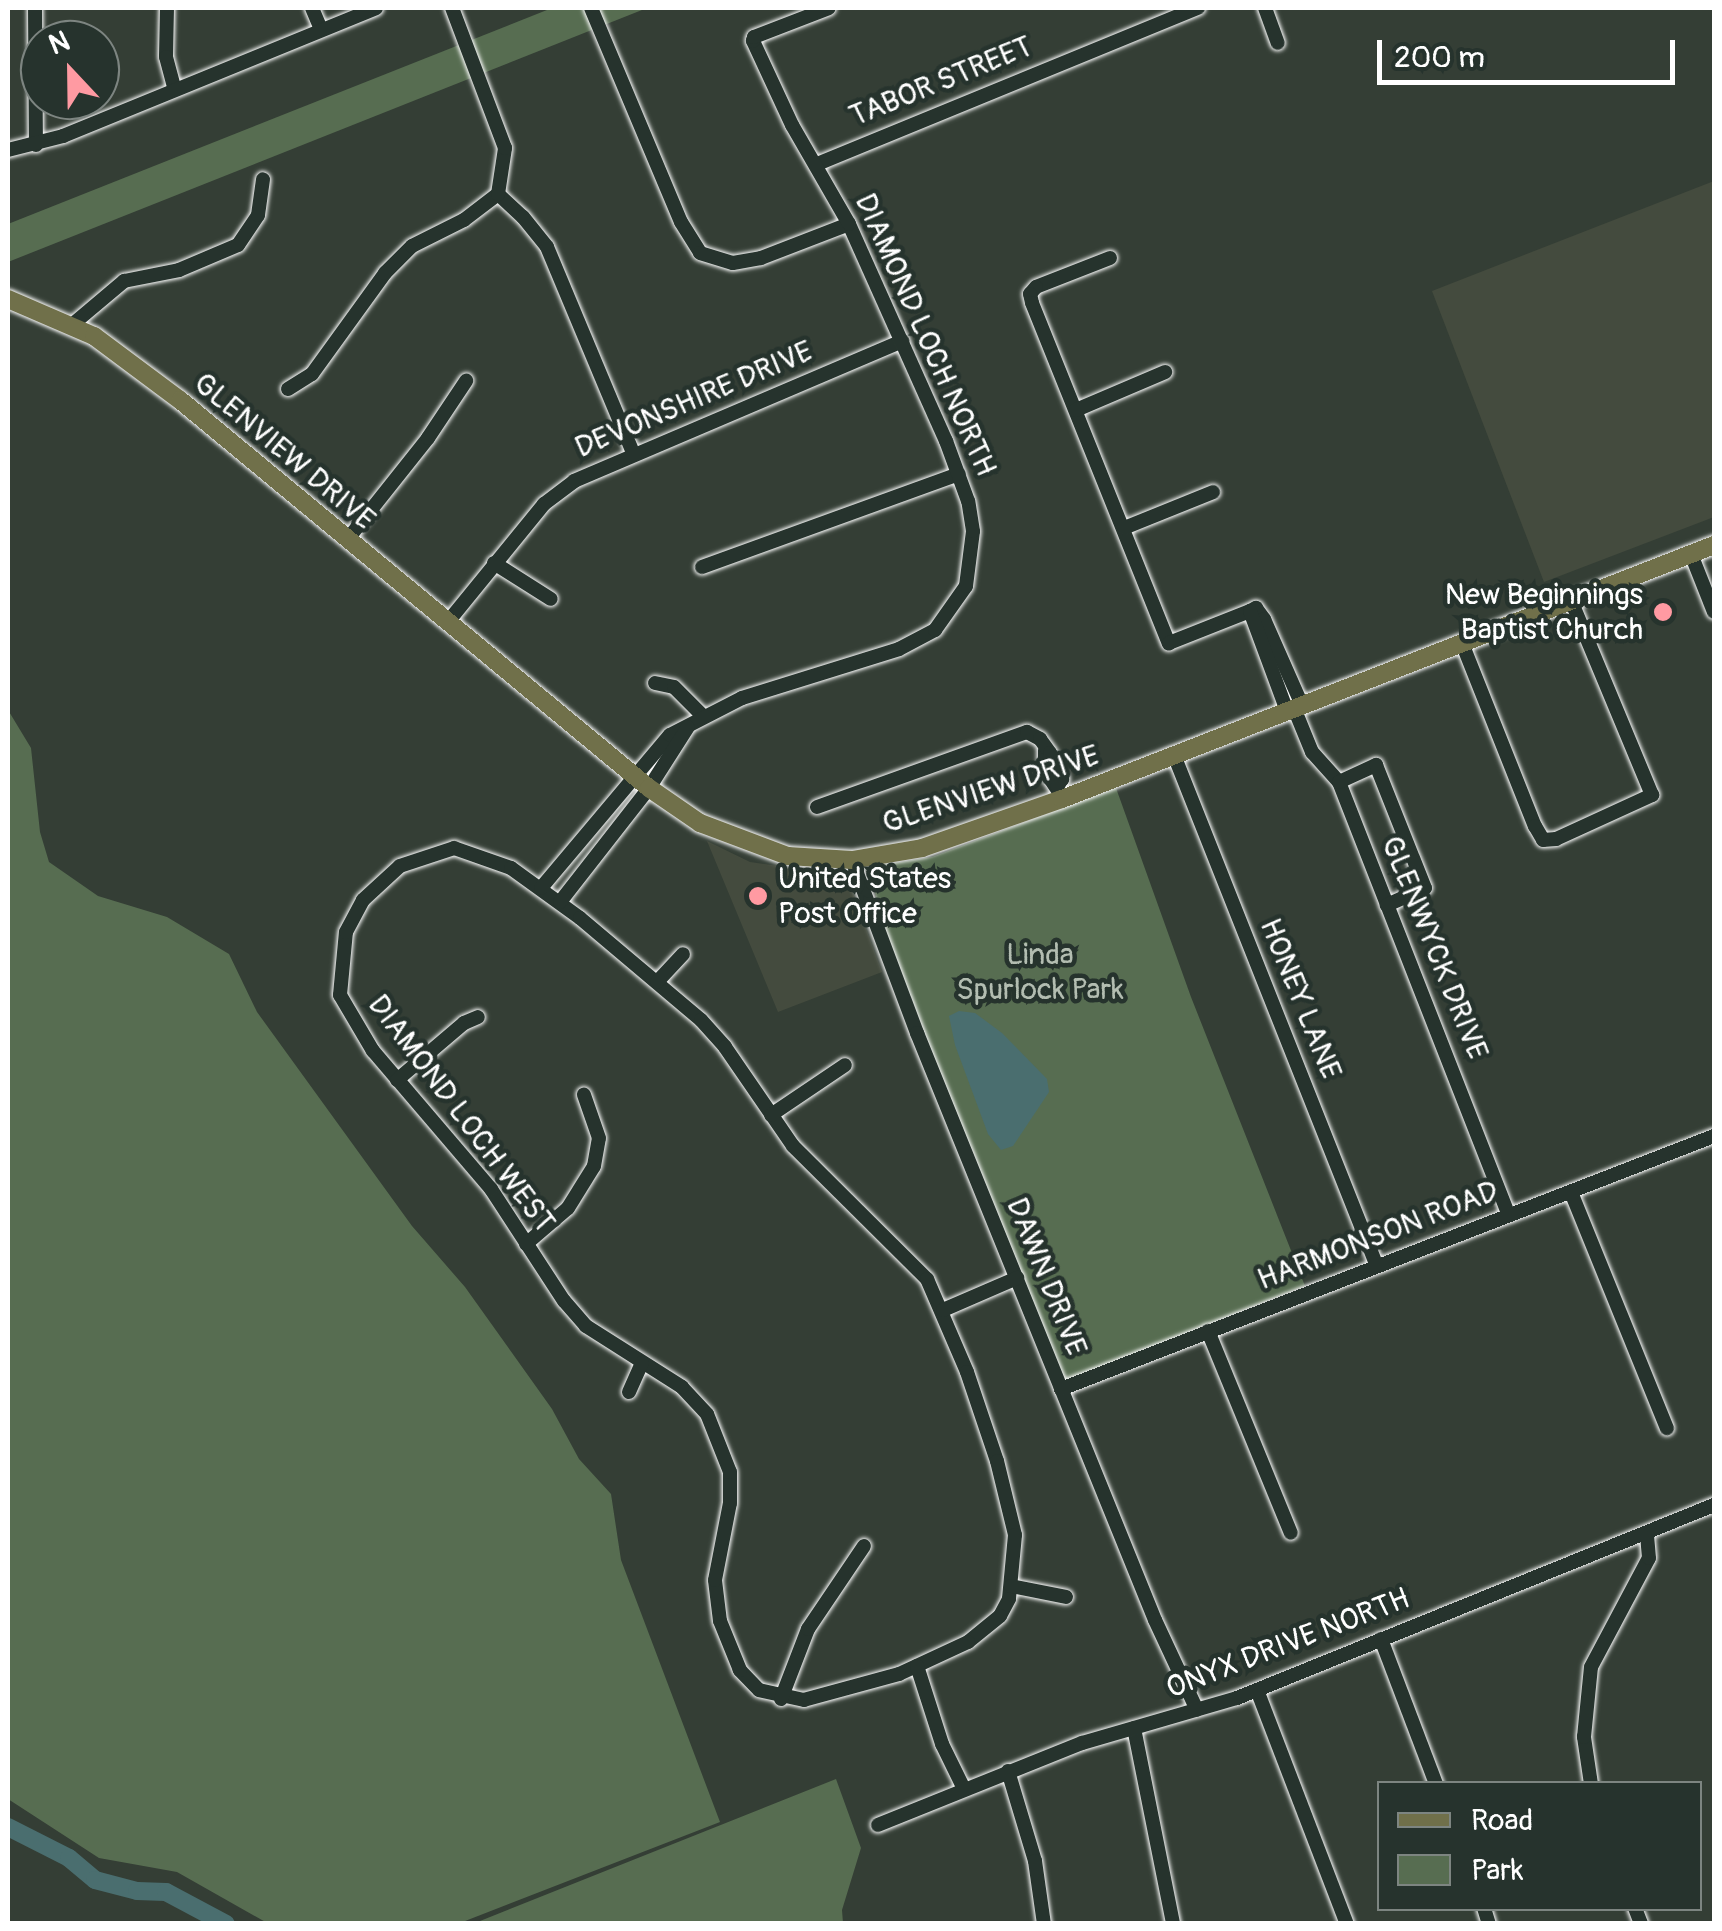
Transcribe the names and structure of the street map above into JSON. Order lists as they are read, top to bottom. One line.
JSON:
{"streets":{"main road":["GLENVIEW DRIVE"],"street":["TABOR STREET","DIAMOND LOCH NORTH","DEVONSHIRE DRIVE","GLENWYCK DRIVE","HONEY LANE","DIAMOND LOCH WEST","HARMONSON ROAD","DAWN DRIVE","ONYX DRIVE NORTH"]},"crossings":[["TABOR STREET","DIAMOND LOCH NORTH"],["DIAMOND LOCH NORTH","DEVONSHIRE DRIVE"],["DIAMOND LOCH NORTH","GLENVIEW DRIVE"],["DIAMOND LOCH NORTH","DIAMOND LOCH WEST"],["DEVONSHIRE DRIVE","GLENVIEW DRIVE"],["GLENVIEW DRIVE","GLENWYCK DRIVE"],["GLENVIEW DRIVE","HONEY LANE"],["GLENVIEW DRIVE","DAWN DRIVE"],["GLENWYCK DRIVE","HARMONSON ROAD"],["HONEY LANE","HARMONSON ROAD"],["HARMONSON ROAD","DAWN DRIVE"],["DAWN DRIVE","ONYX DRIVE NORTH"]],"parks":["Linda Spurlock Park"],"places":["New Beginnings Baptist Church","United States Post Office"],"legend":["Road","Park"],"scale_bar":"200 m","north":"top"}
